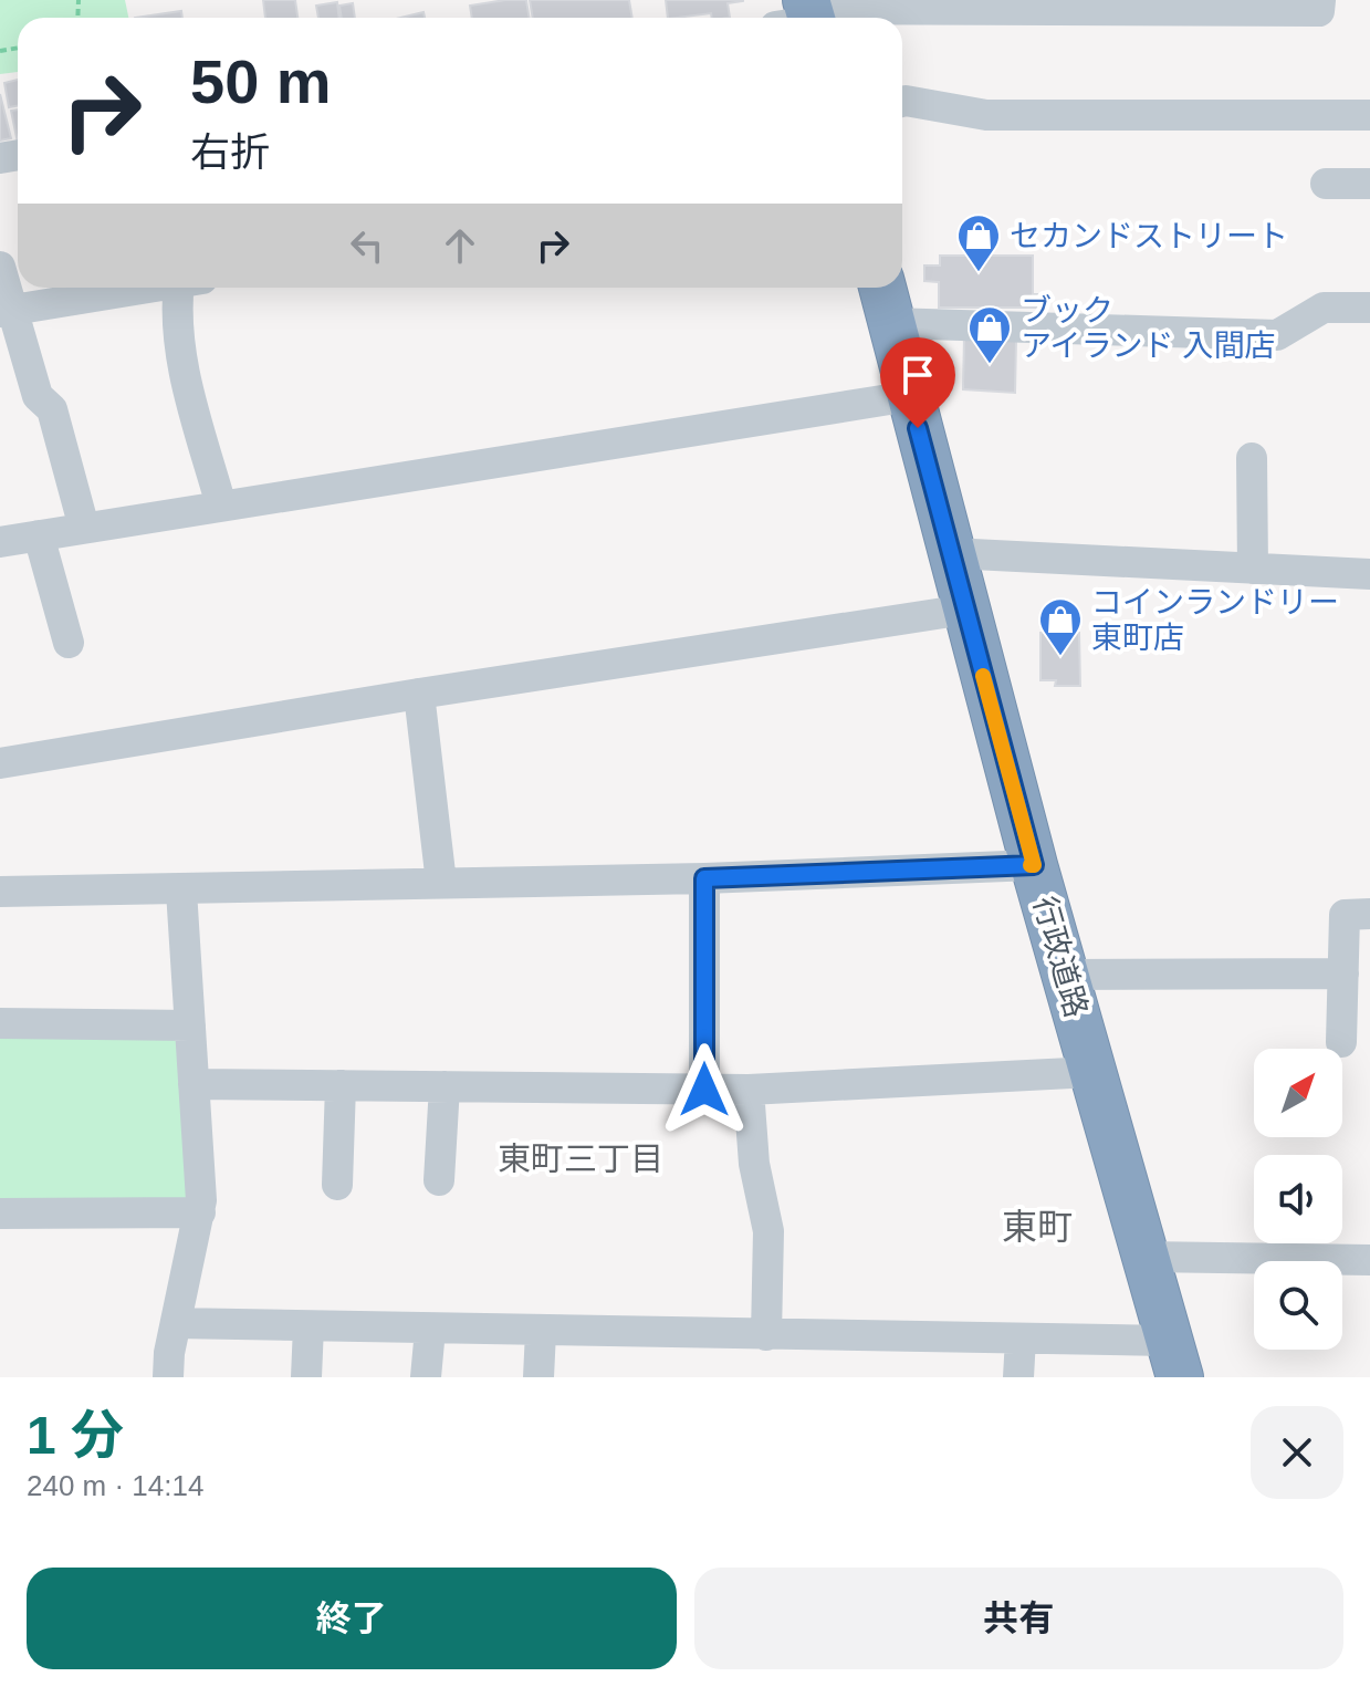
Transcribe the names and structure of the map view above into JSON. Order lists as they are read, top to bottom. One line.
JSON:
{"streets":{"highway":["行政道路"]},"districts":["東町三丁目","東町"],"places":{"shop":["セカンドストリート","ブック アイランド 入間店","コインランドリー 東町店"]},"north":"top right","page":{"turn":["50 m","右折"],"heading":["1 分","240 m · 14:14"],"buttons":["終了","共有"]}}
